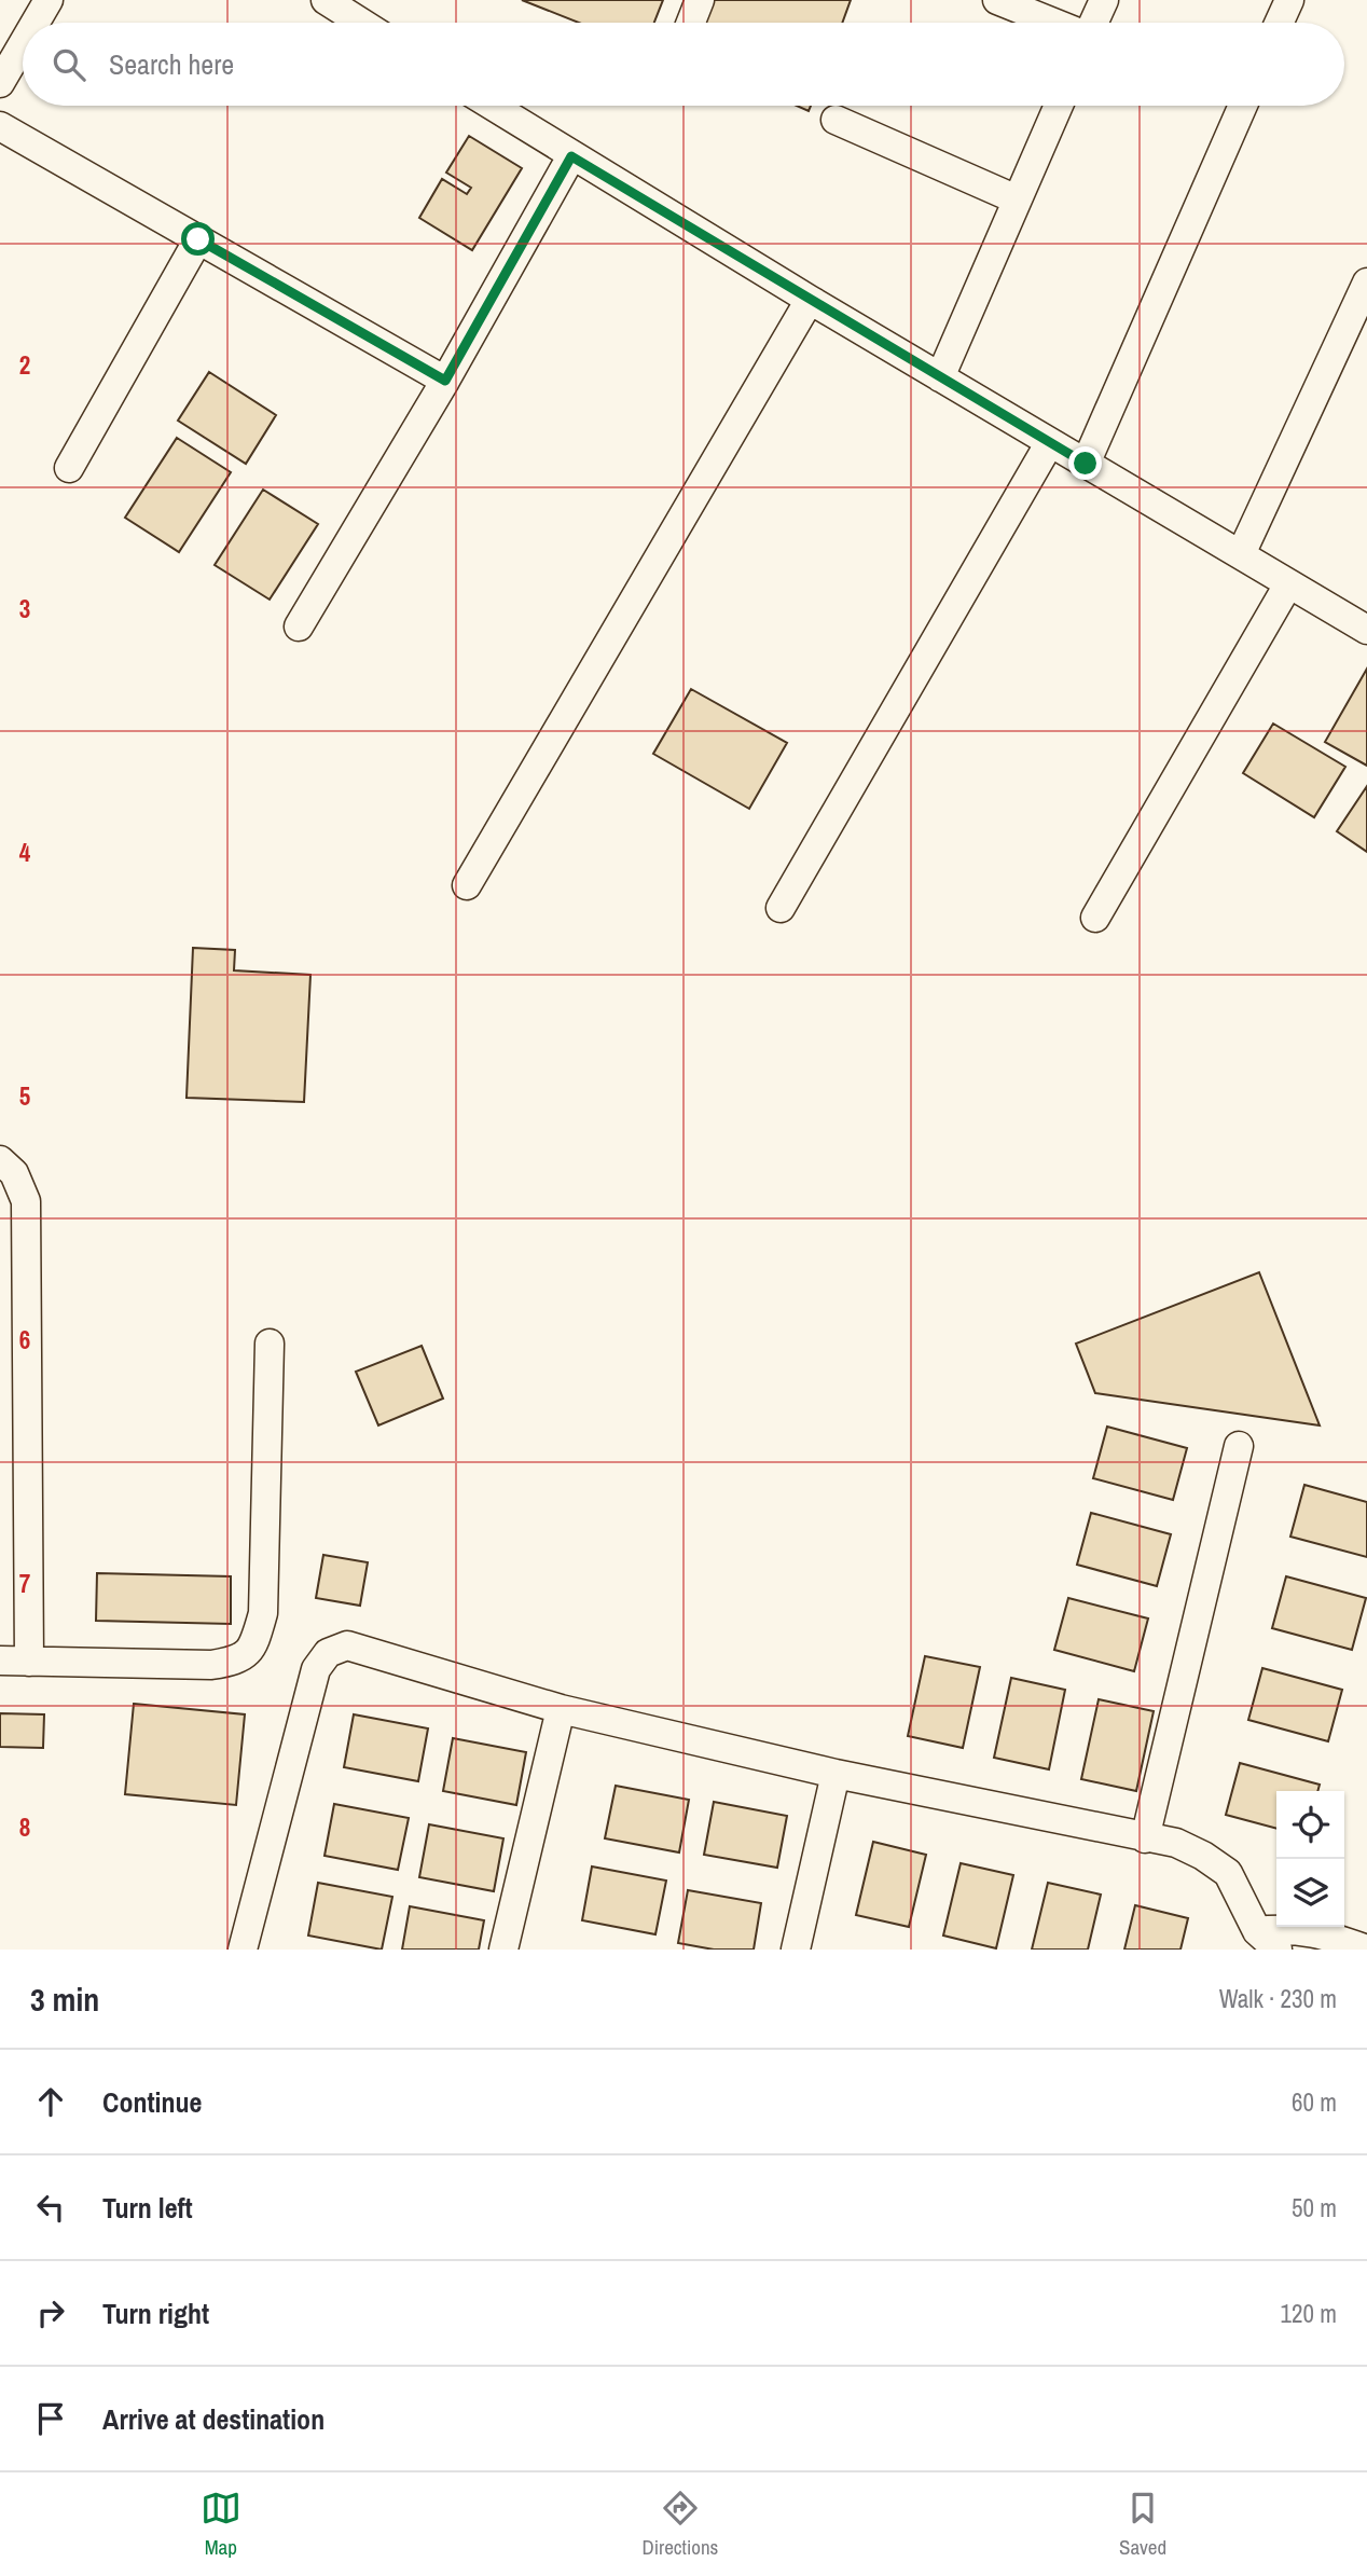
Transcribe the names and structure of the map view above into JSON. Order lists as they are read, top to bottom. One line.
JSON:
{"page":{"search":"Search here","heading":["3 min","Walk · 230 m"],"list":[["Continue","60 m"],["Turn left","50 m"],["Turn right","120 m"],"Arrive at destination"],"nav":["Map","Directions","Saved"]},"grid":{"rows":["2","3","4","5","6","7","8"]}}
